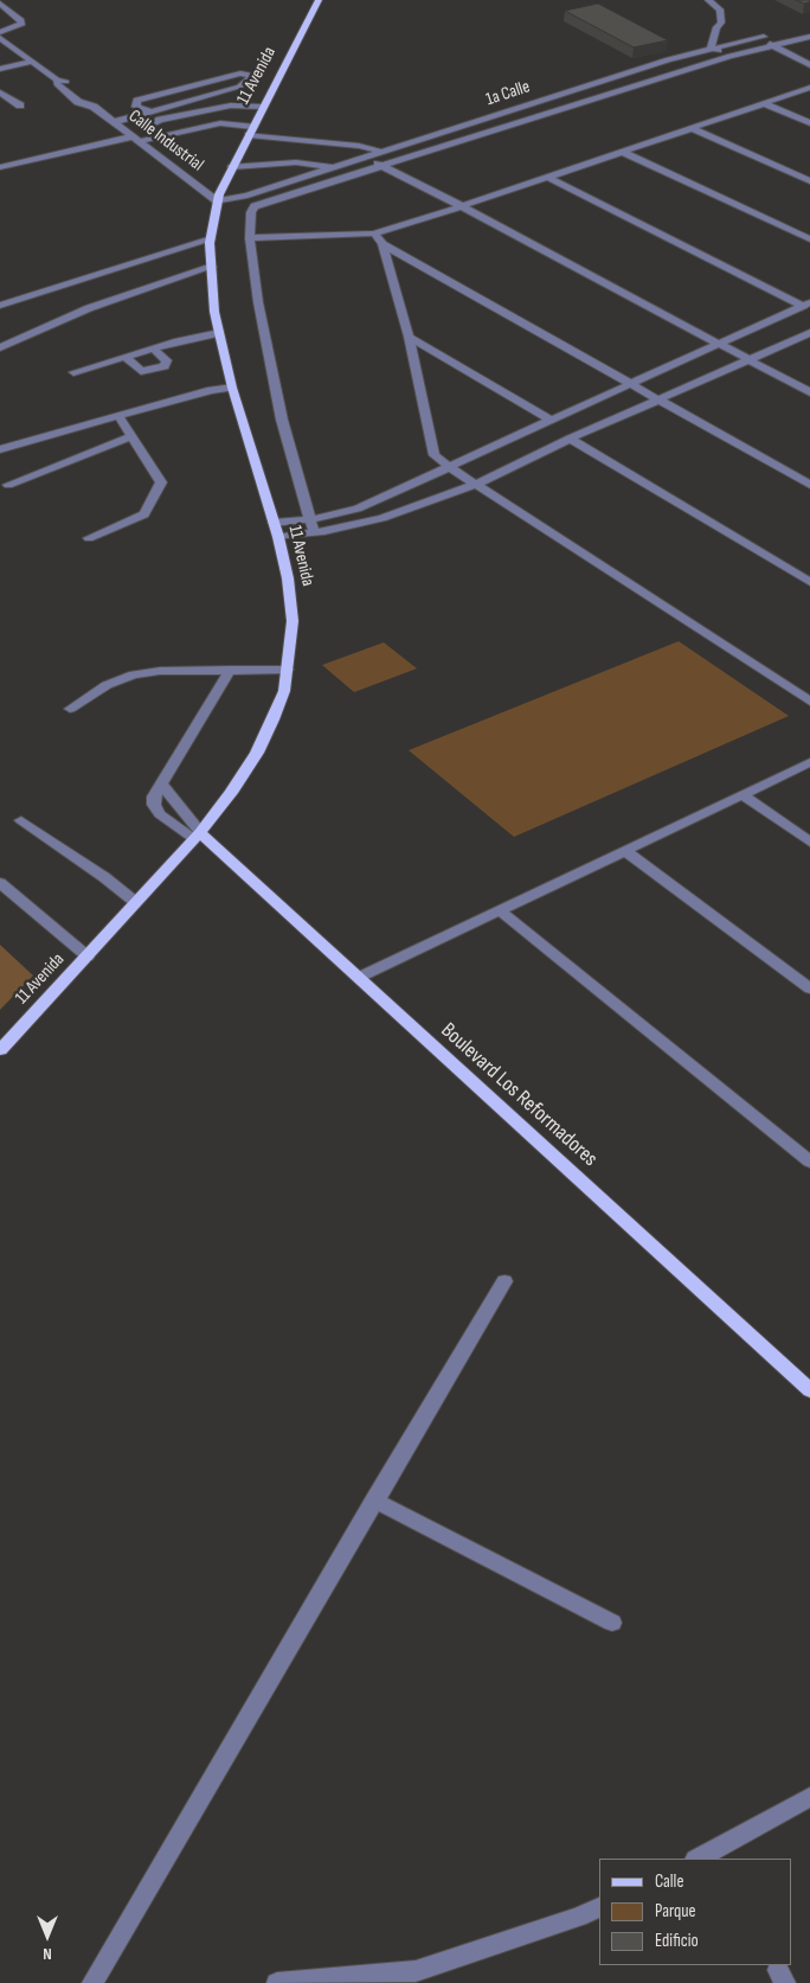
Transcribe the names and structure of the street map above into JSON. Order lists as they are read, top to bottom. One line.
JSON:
{"streets":{"main road":["11 Avenida","Boulevard Los Reformadores"],"street":["1a Calle","Calle Industrial"]},"crossings":[["11 Avenida","1a Calle"],["11 Avenida","Calle Industrial"],["11 Avenida","Boulevard Los Reformadores"],["1a Calle","Calle Industrial"]],"legend":["Calle","Parque","Edificio"],"north":"bottom"}
